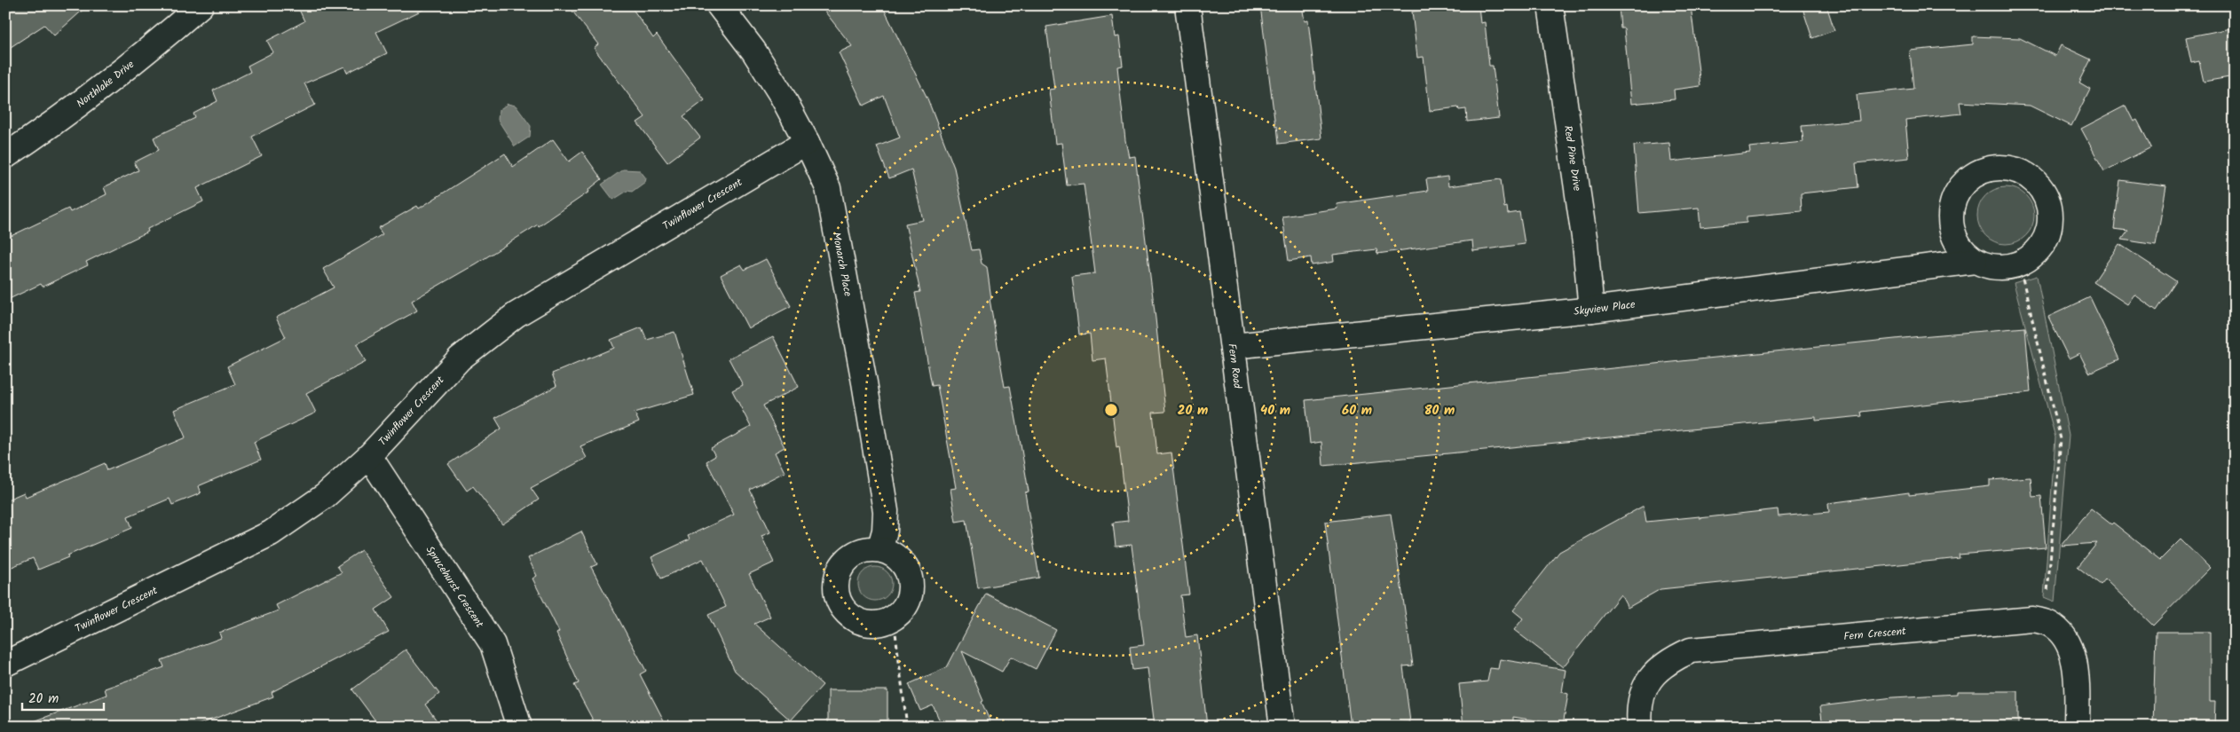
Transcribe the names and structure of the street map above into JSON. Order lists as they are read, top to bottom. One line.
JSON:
{"streets":{"street":["Northlake Drive","Red Pine Drive","Twinflower Crescent","Monarch Place","Skyview Place","Fern Road","Sprucehurst Crescent","Fern Crescent"]},"crossings":[["Red Pine Drive","Skyview Place"],["Twinflower Crescent","Monarch Place"],["Twinflower Crescent","Sprucehurst Crescent"],["Skyview Place","Fern Road"]],"scale_bar":"20 m","rings":["20 m","40 m","60 m","80 m"]}
